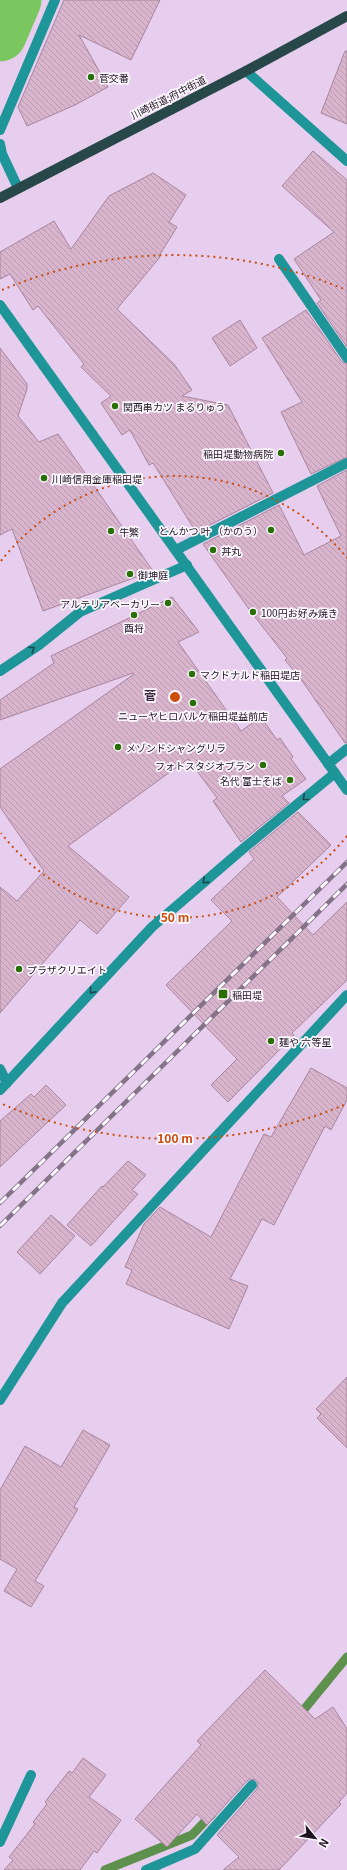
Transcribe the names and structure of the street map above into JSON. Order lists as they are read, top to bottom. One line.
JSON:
{"streets":{"main road":["川崎街道;府中街道"]},"districts":["菅"],"places":{"other":["菅交番","関西串カツ まるりゅう","稲田堤動物病院","川崎信用金庫稲田堤","とんかつ 叶 （かのう）","牛繁","丼丸","御坤庭","アルテリアベーカリー","100円お好み焼き","酉将","マクドナルド稲田堤店","ニューヤヒロパルケ稲田堤益前店","メゾンドシャングリラ","フォトスタジオブラン","名代 富士そば","プラザクリエイト","麺や 六等星"],"transit":["稲田堤"]},"north":"bottom right","rings":["50 m","100 m"]}
